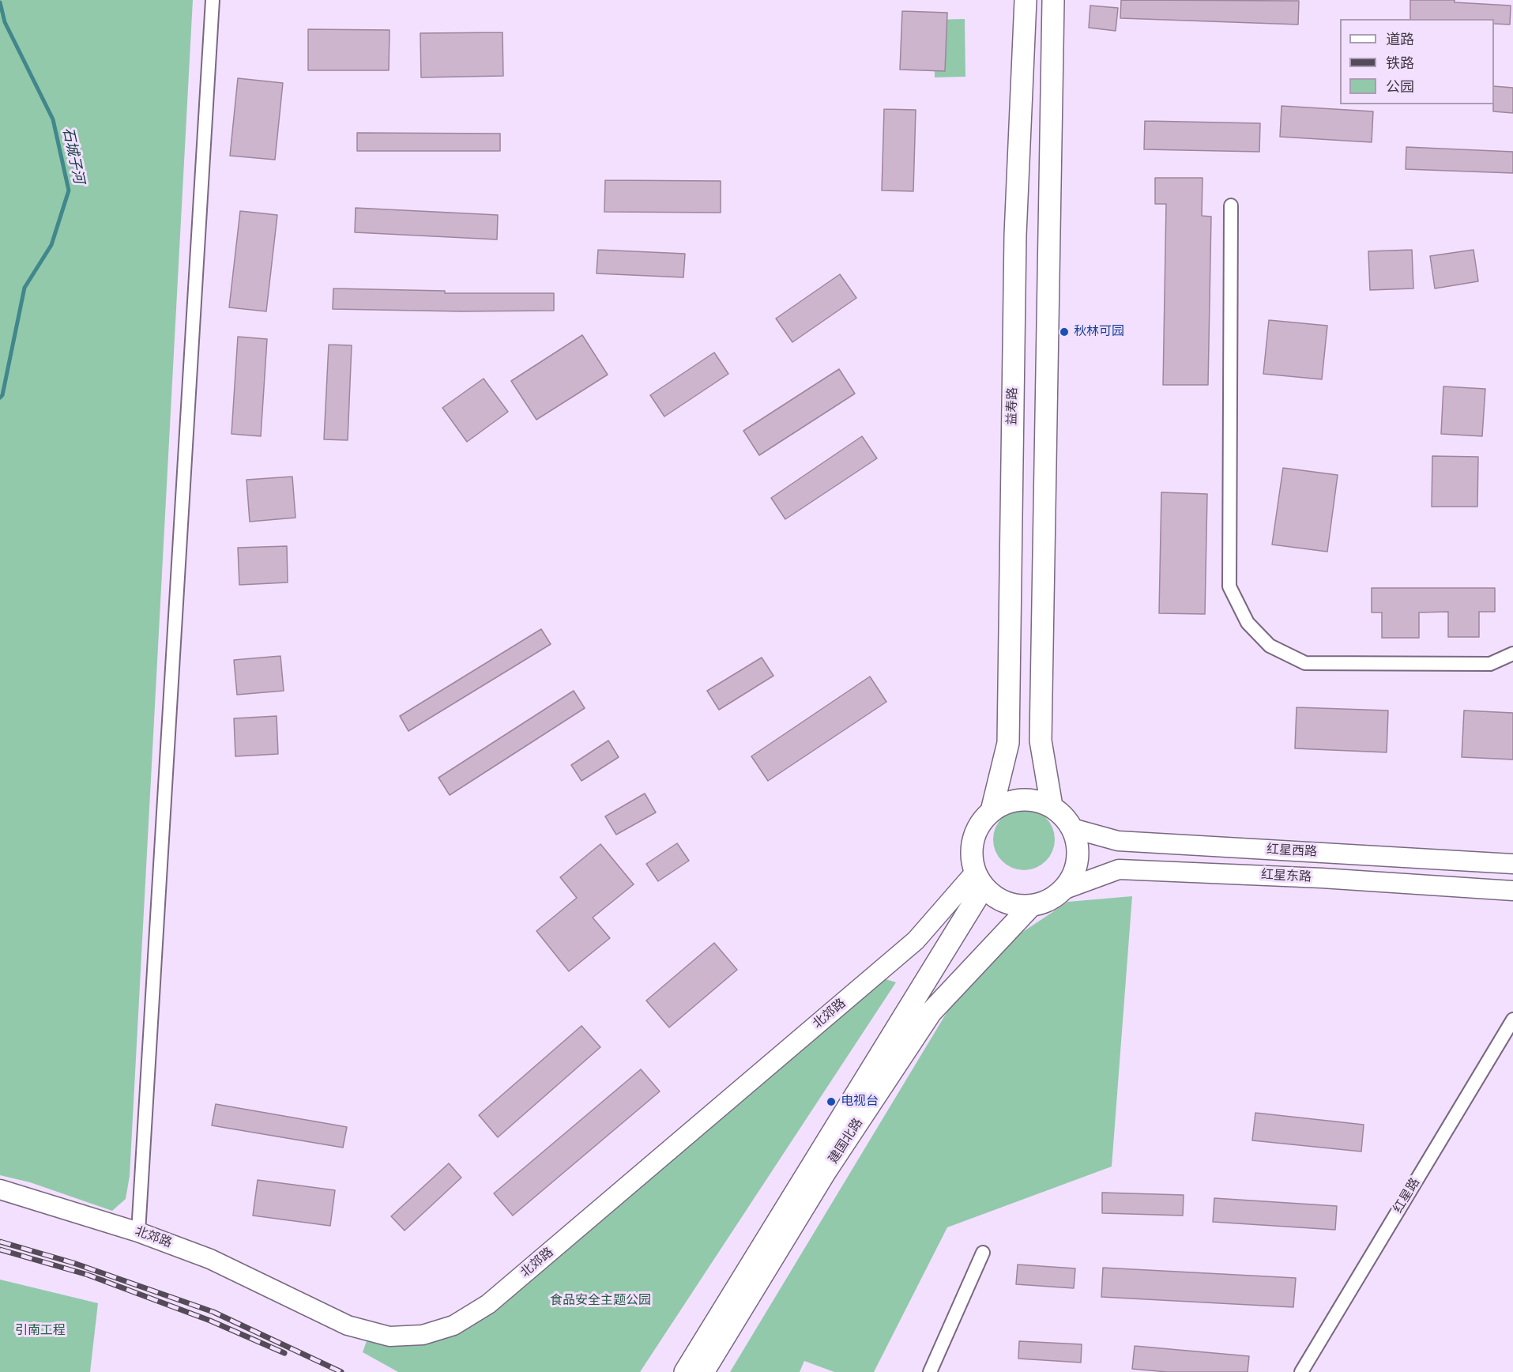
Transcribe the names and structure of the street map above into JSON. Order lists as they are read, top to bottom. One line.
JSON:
{"streets":{"main road":["益寿路","建国北路"],"street":["红星西路","红星东路","北郊路","红星路"]},"crossings":[["益寿路","红星西路"],["益寿路","红星东路"],["益寿路","北郊路"],["益寿路","建国北路"],["红星西路","红星东路"],["红星西路","北郊路"],["红星西路","建国北路"],["红星东路","北郊路"],["红星东路","建国北路"],["北郊路","建国北路"]],"water":["石城子河"],"parks":["食品安全主题公园","引南工程"],"places":["秋林可园","电视台"],"legend":["道路","铁路","公园"]}
